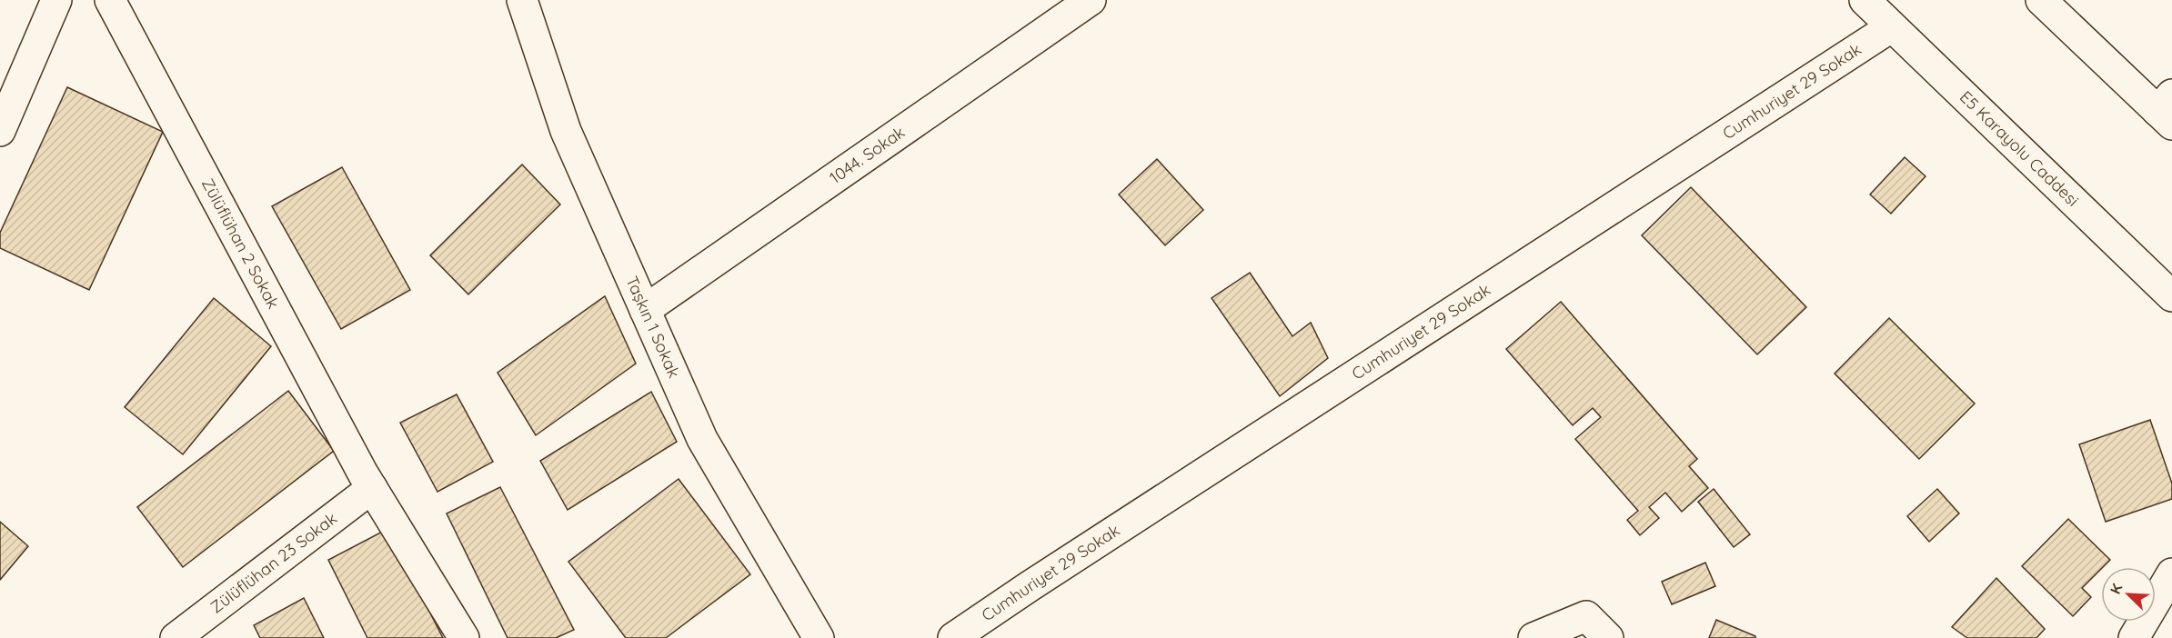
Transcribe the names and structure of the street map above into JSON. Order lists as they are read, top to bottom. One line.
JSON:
{"streets":{"main road":["Cumhuriyet 29 Sokak","E5 Karayolu Caddesi","1044. Sokak","Zülüflühan 2 Sokak","Taşkın 1 Sokak","Zülüflühan 23 Sokak"]},"crossings":[["Cumhuriyet 29 Sokak","E5 Karayolu Caddesi"],["1044. Sokak","Taşkın 1 Sokak"],["Zülüflühan 2 Sokak","Zülüflühan 23 Sokak"]],"north":"top left"}
